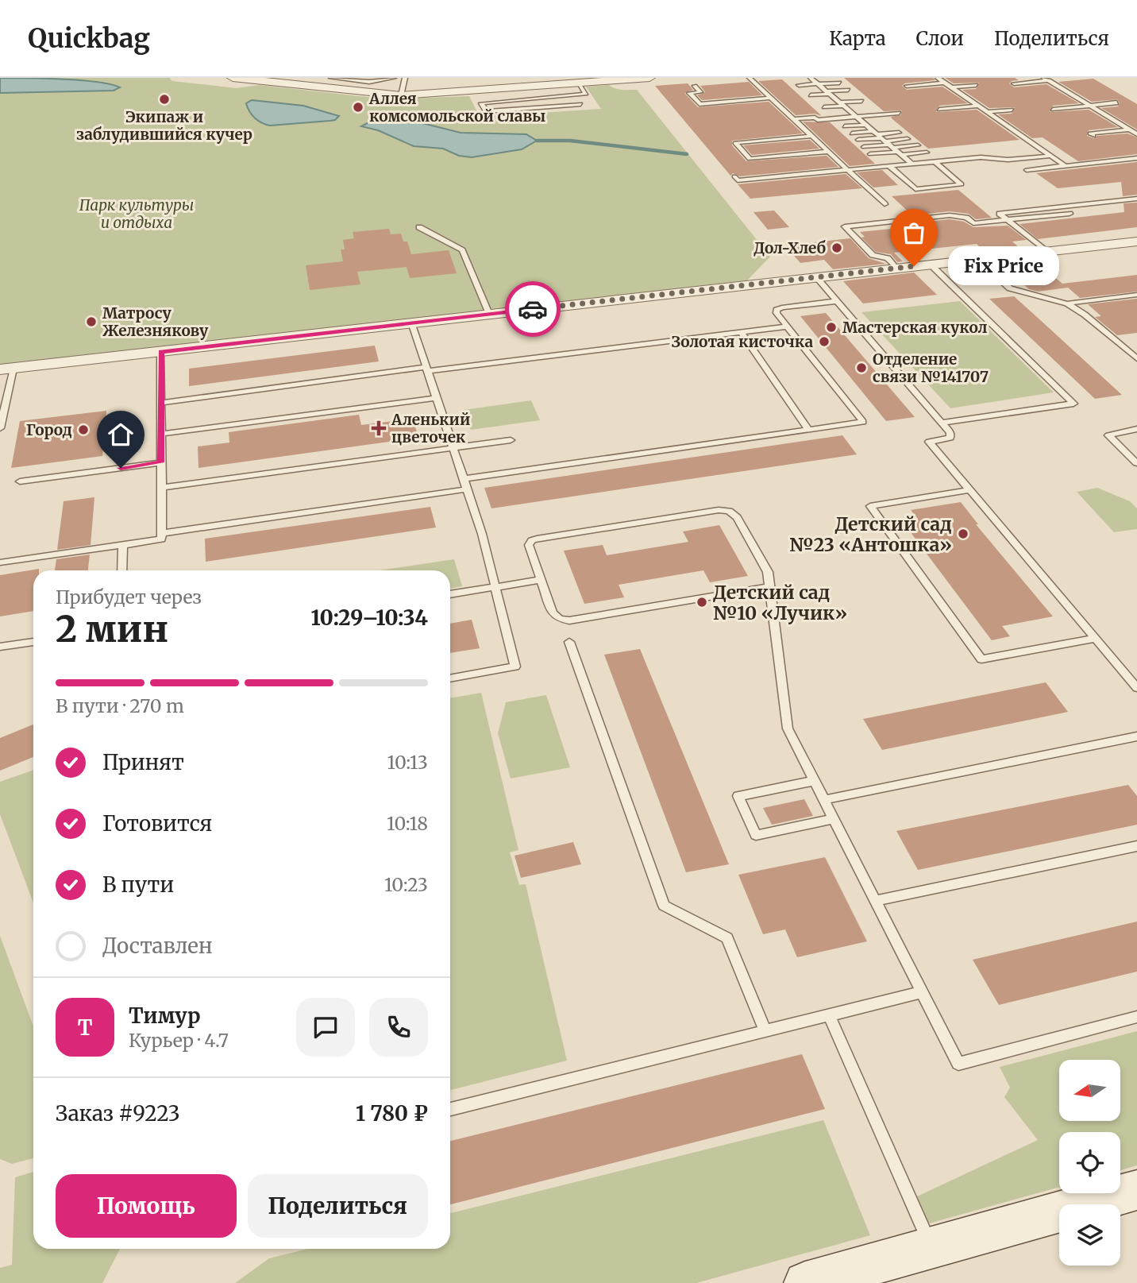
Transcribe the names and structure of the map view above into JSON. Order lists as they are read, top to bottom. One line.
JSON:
{"parks":["Парк культуры и отдыха"],"places":{"other":["Экипаж и заблудившийся кучер","Аллея комсомольской славы","Дол-Хлеб","Fix Price","Матросу Железнякову","Мастерская кукол","Золотая кисточка","Отделение связи №141707","Город","Детский сад №23 «Антошка»","Детский сад №10 «Лучик»"],"health":["Аленький цветочек"]},"north":"left","page":{"header":"Quickbag","nav":["Карта","Слои","Поделиться"],"bubble":"Fix Price","heading":["2 мин","Прибудет через","10:29–10:34"],"panel":["Тимур","Курьер · 4.7","Заказ #9223","1 780 ₽"],"bar":"В пути · 270 m","list":[["Принят","10:13"],["Готовится","10:18"],["В пути","10:23"],"Доставлен"],"round":"Т","buttons":["Помощь","Поделиться"]}}
